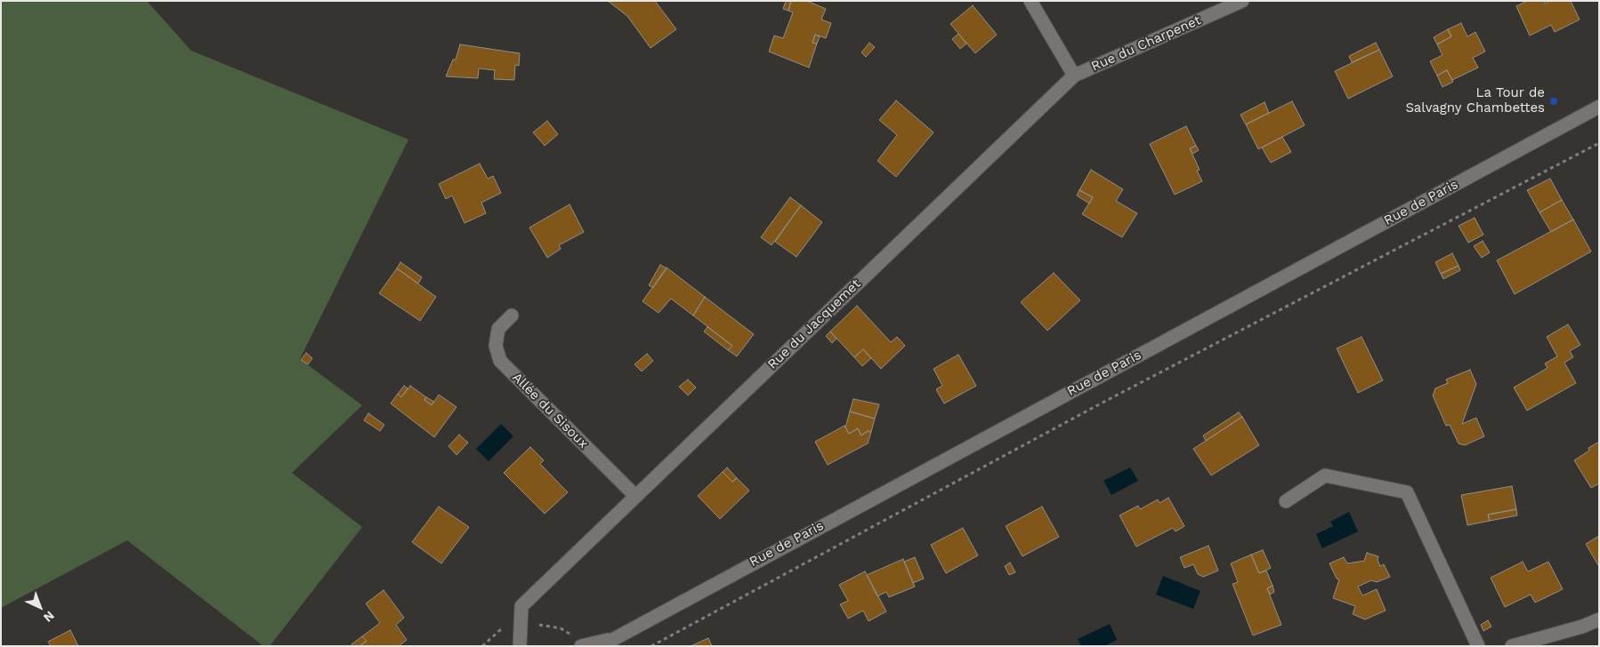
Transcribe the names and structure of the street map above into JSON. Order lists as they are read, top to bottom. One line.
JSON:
{"streets":{"street":["Rue du Charpenet","Rue de Paris","Rue du Jacquemet","Allée du Sisoux"]},"crossings":[["Rue du Charpenet","Rue du Jacquemet"],["Rue du Jacquemet","Allée du Sisoux"]],"places":["La Tour de Salvagny Chambettes"],"north":"bottom right"}
